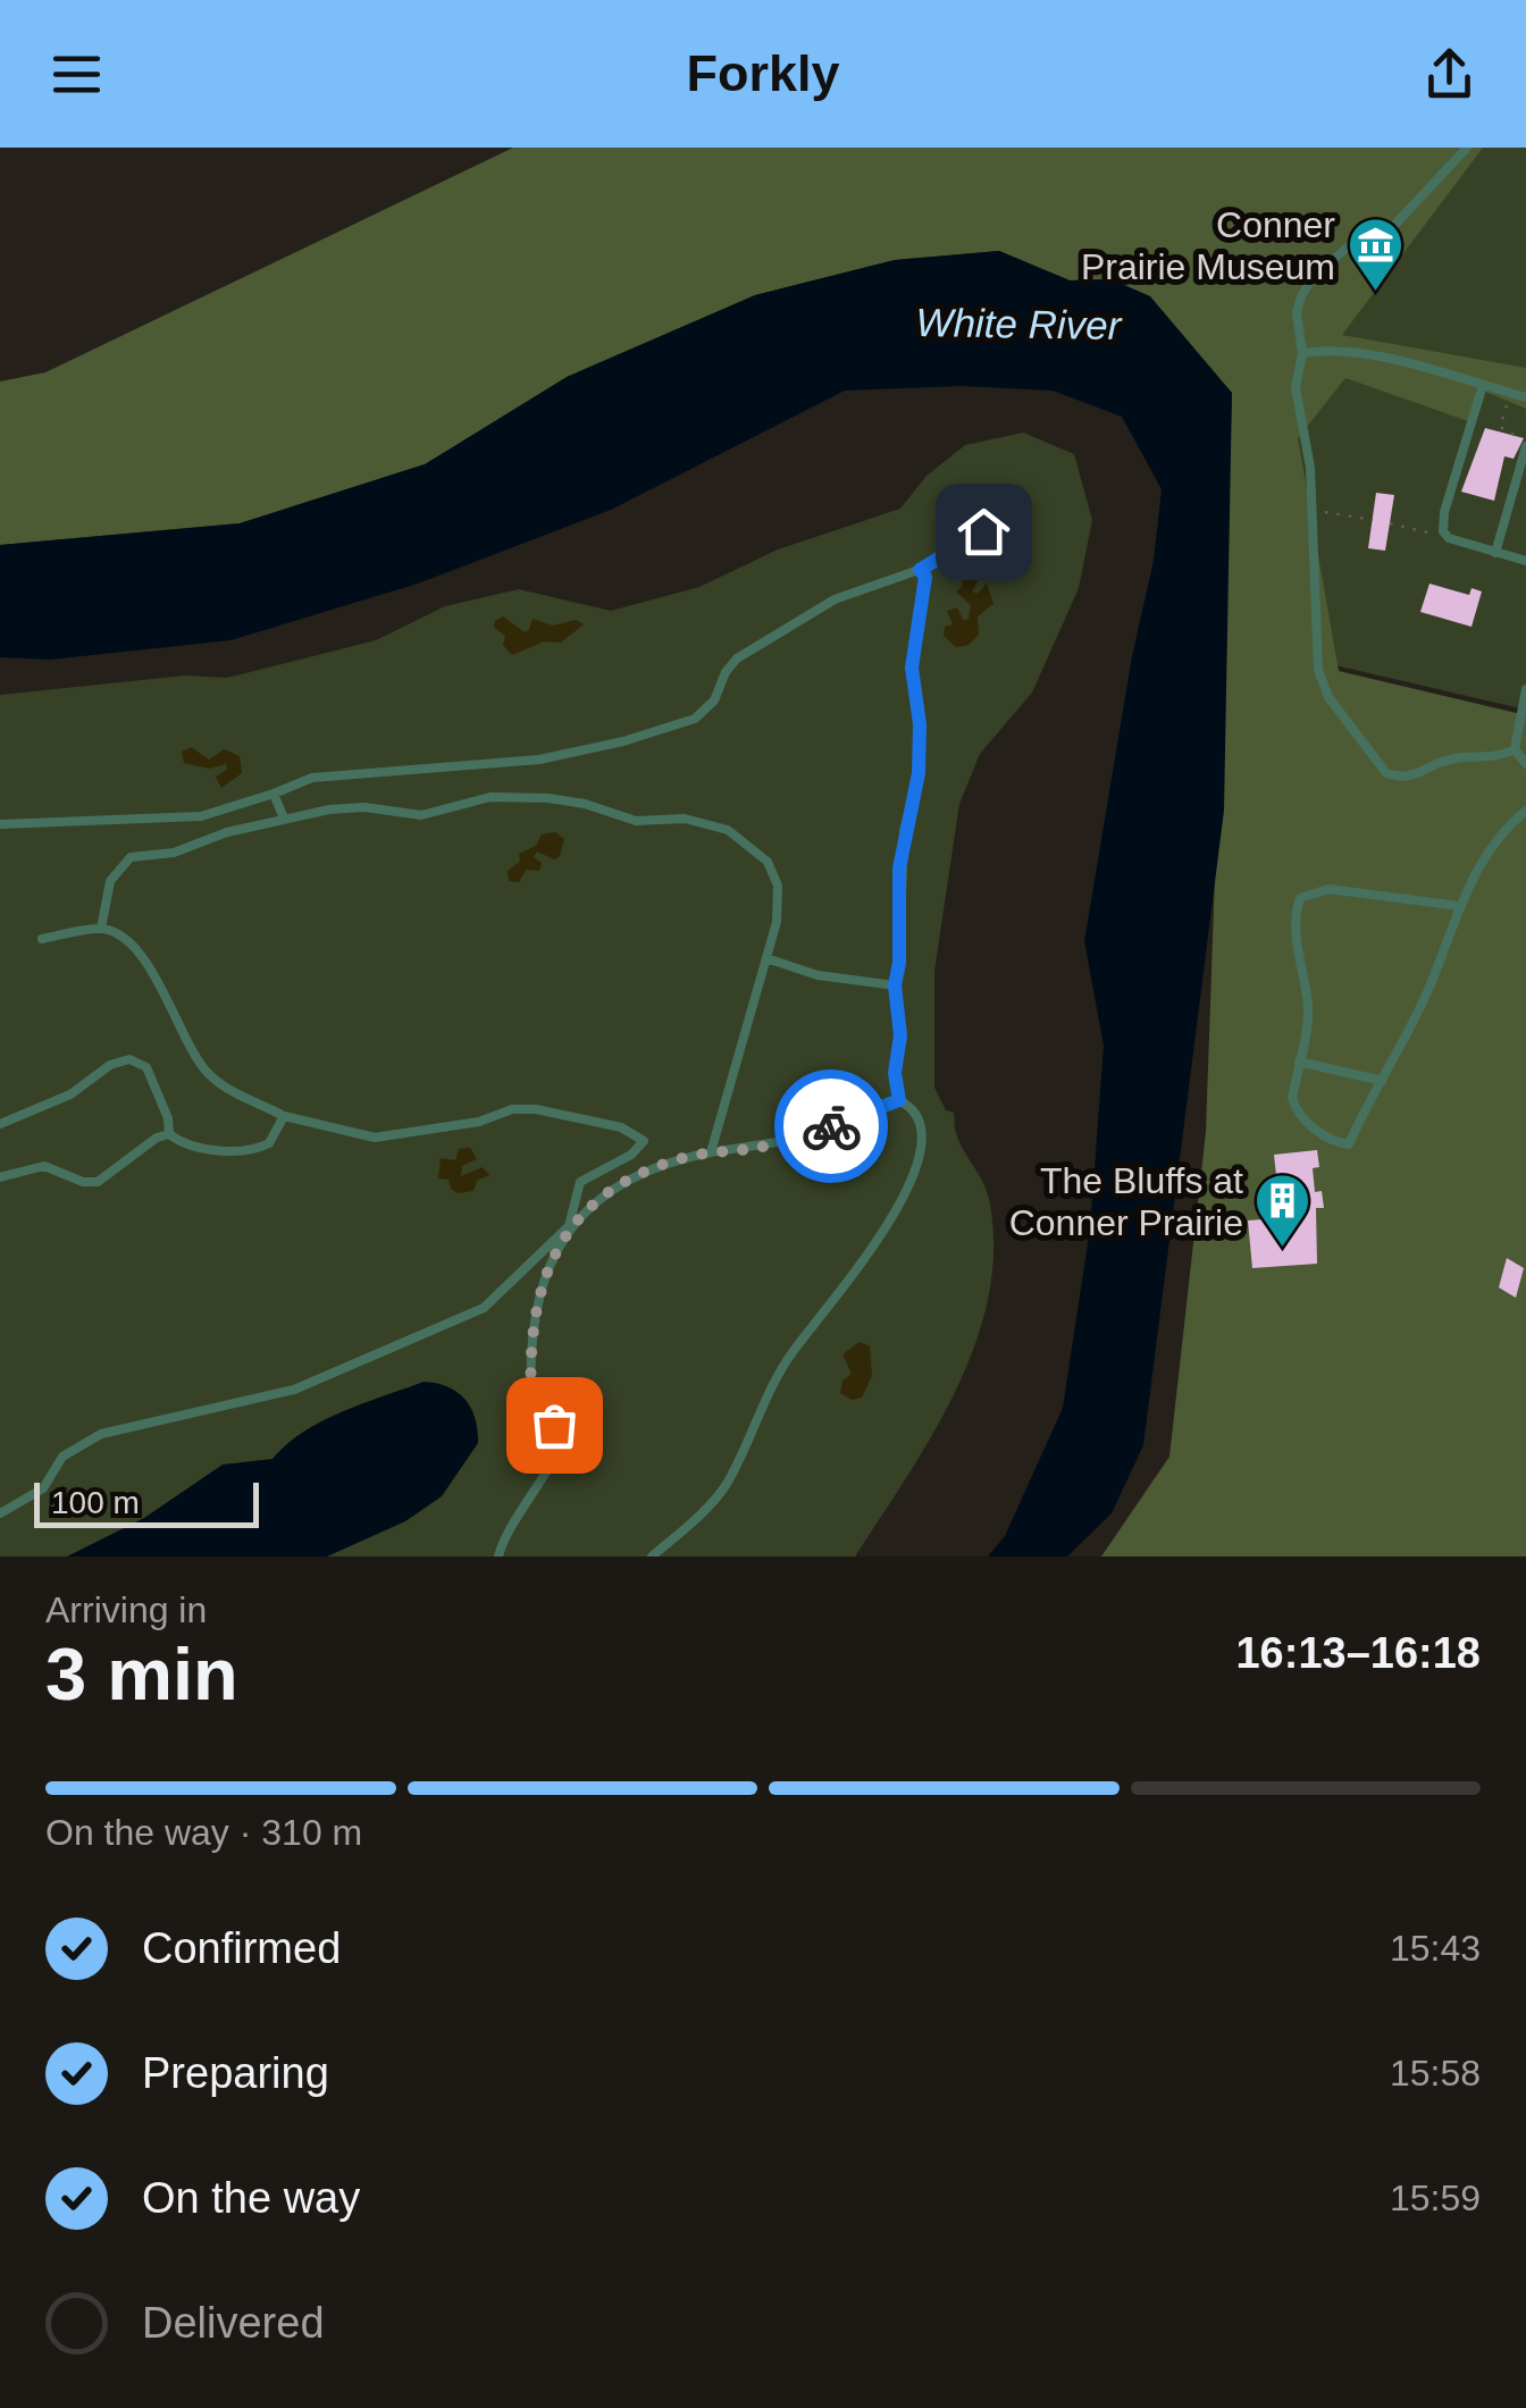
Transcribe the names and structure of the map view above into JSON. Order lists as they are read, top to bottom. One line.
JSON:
{"water":["White River"],"places":{"museum":["Conner Prairie Museum"],"building":["The Bluffs at Conner Prairie"]},"scale_bar":"100 m","page":{"header":"Forkly","scale":"100 m","heading":["3 min","Arriving in","16:13–16:18"],"bar":"On the way · 310 m","list":[["Confirmed","15:43"],["Preparing","15:58"],["On the way","15:59"],"Delivered"]}}
